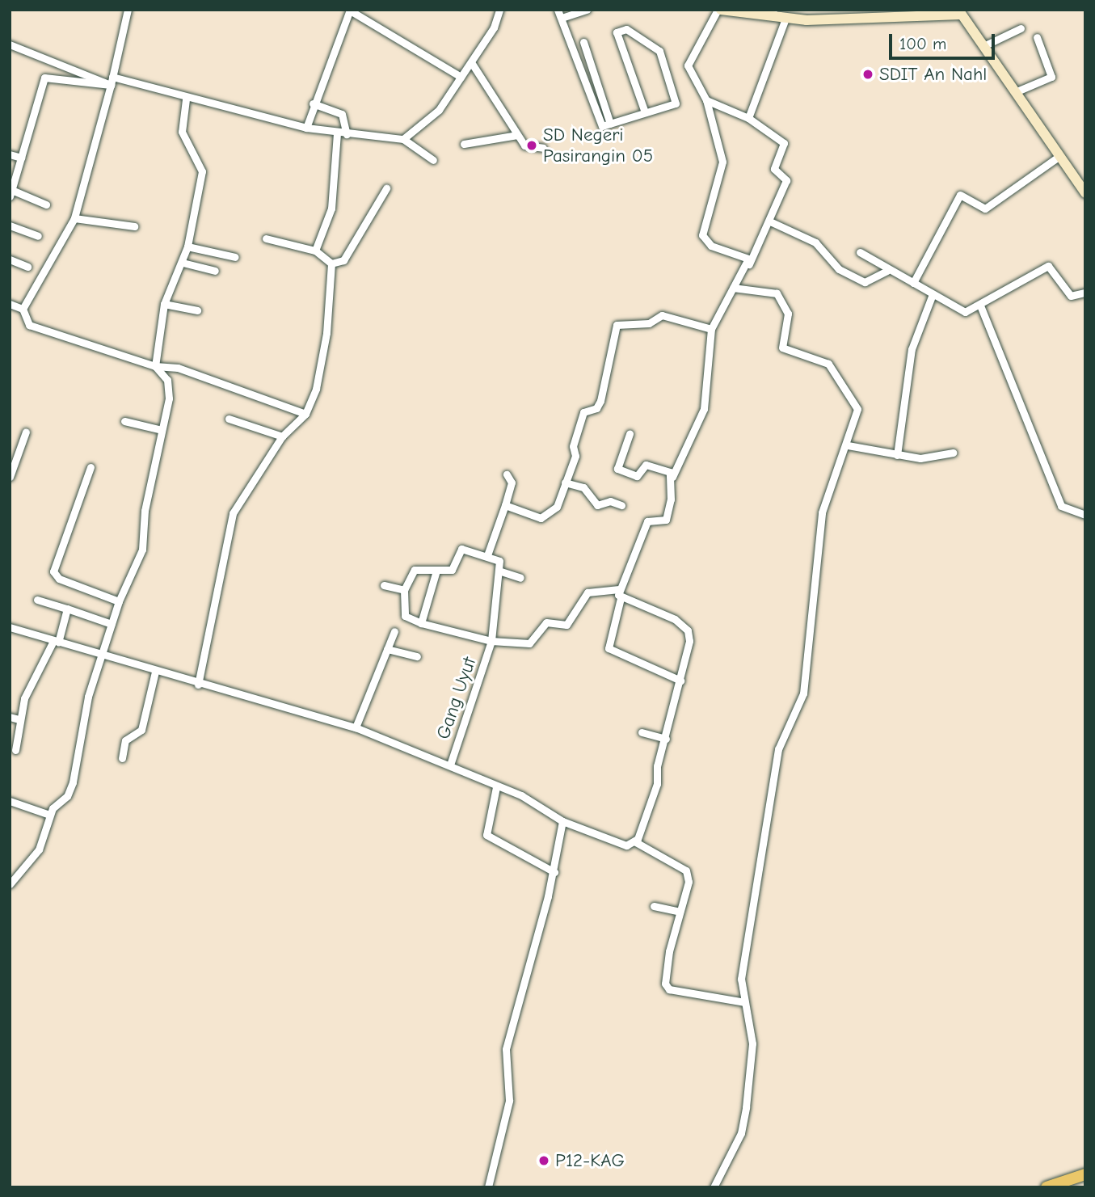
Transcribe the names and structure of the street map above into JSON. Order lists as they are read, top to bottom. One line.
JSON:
{"streets":{"street":["Gang Uyut"]},"places":["SDIT An Nahl","SD Negeri Pasirangin 05","P12-KAG"],"scale_bar":"100 m"}
